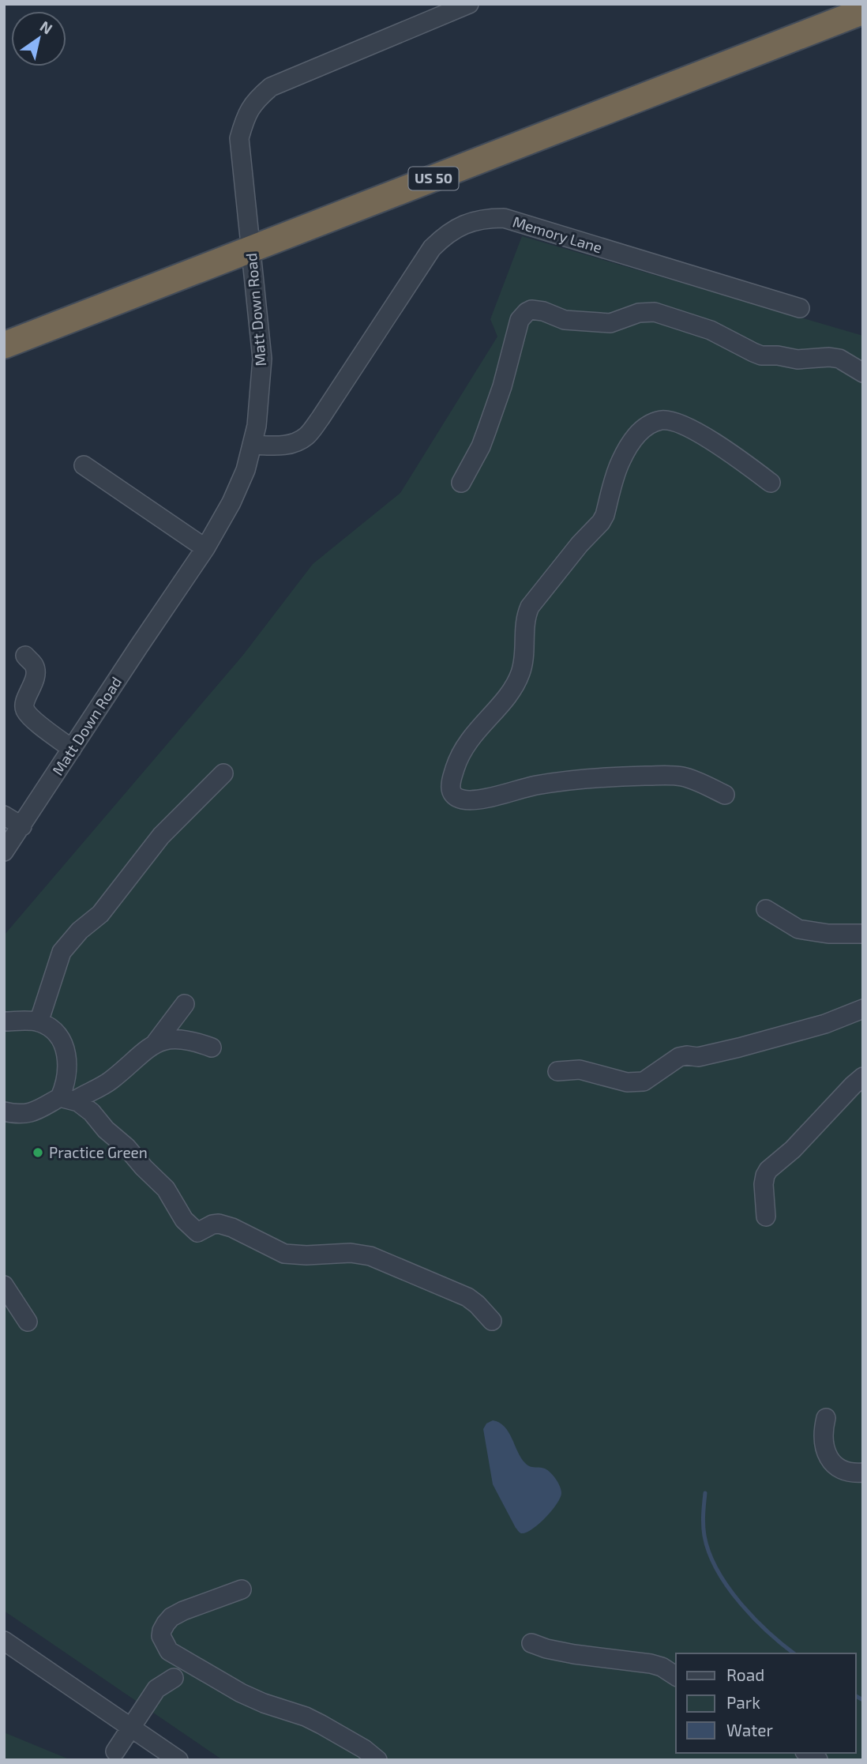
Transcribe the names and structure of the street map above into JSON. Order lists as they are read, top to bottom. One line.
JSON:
{"streets":{"highway":["US 50"],"street":["Memory Lane","Matt Down Road"]},"crossings":[["US 50","Matt Down Road"],["Memory Lane","Matt Down Road"]],"places":["Practice Green"],"legend":["Road","Park","Water"],"north":"top right"}
